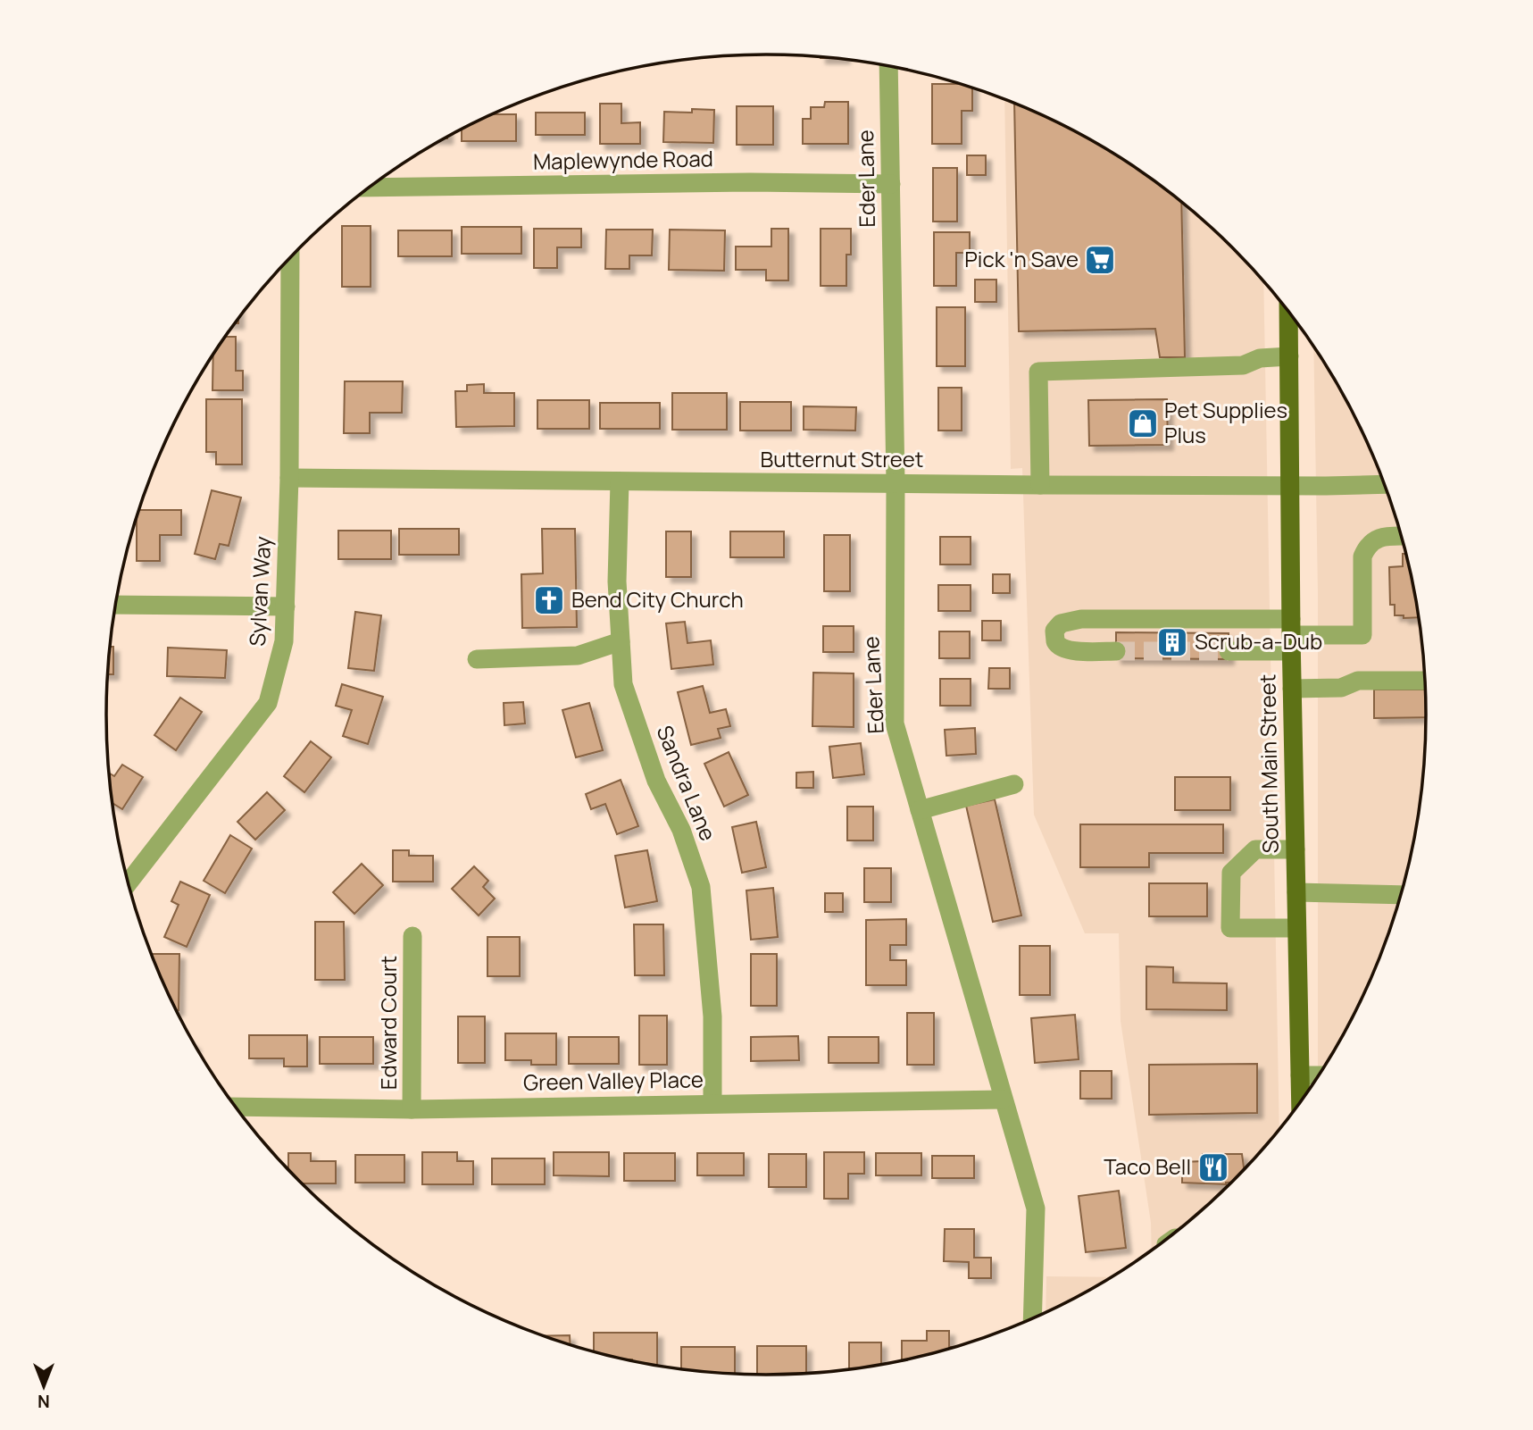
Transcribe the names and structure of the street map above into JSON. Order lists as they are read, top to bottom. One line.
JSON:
{"streets":{"main road":["South Main Street"],"street":["Maplewynde Road","Eder Lane","Butternut Street","Sylvan Way","Sandra Lane","Edward Court","Green Valley Place"]},"crossings":[["Maplewynde Road","Eder Lane"],["Eder Lane","Butternut Street"],["Eder Lane","Green Valley Place"],["Butternut Street","Sylvan Way"],["Butternut Street","South Main Street"],["Butternut Street","Sandra Lane"],["Sandra Lane","Green Valley Place"],["Edward Court","Green Valley Place"]],"places":{"supermarket":["Pick 'n Save"],"shop":["Pet Supplies Plus"],"church":["Bend City Church"],"building":["Scrub-a-Dub"],"restaurant":["Taco Bell"]},"north":"bottom"}
